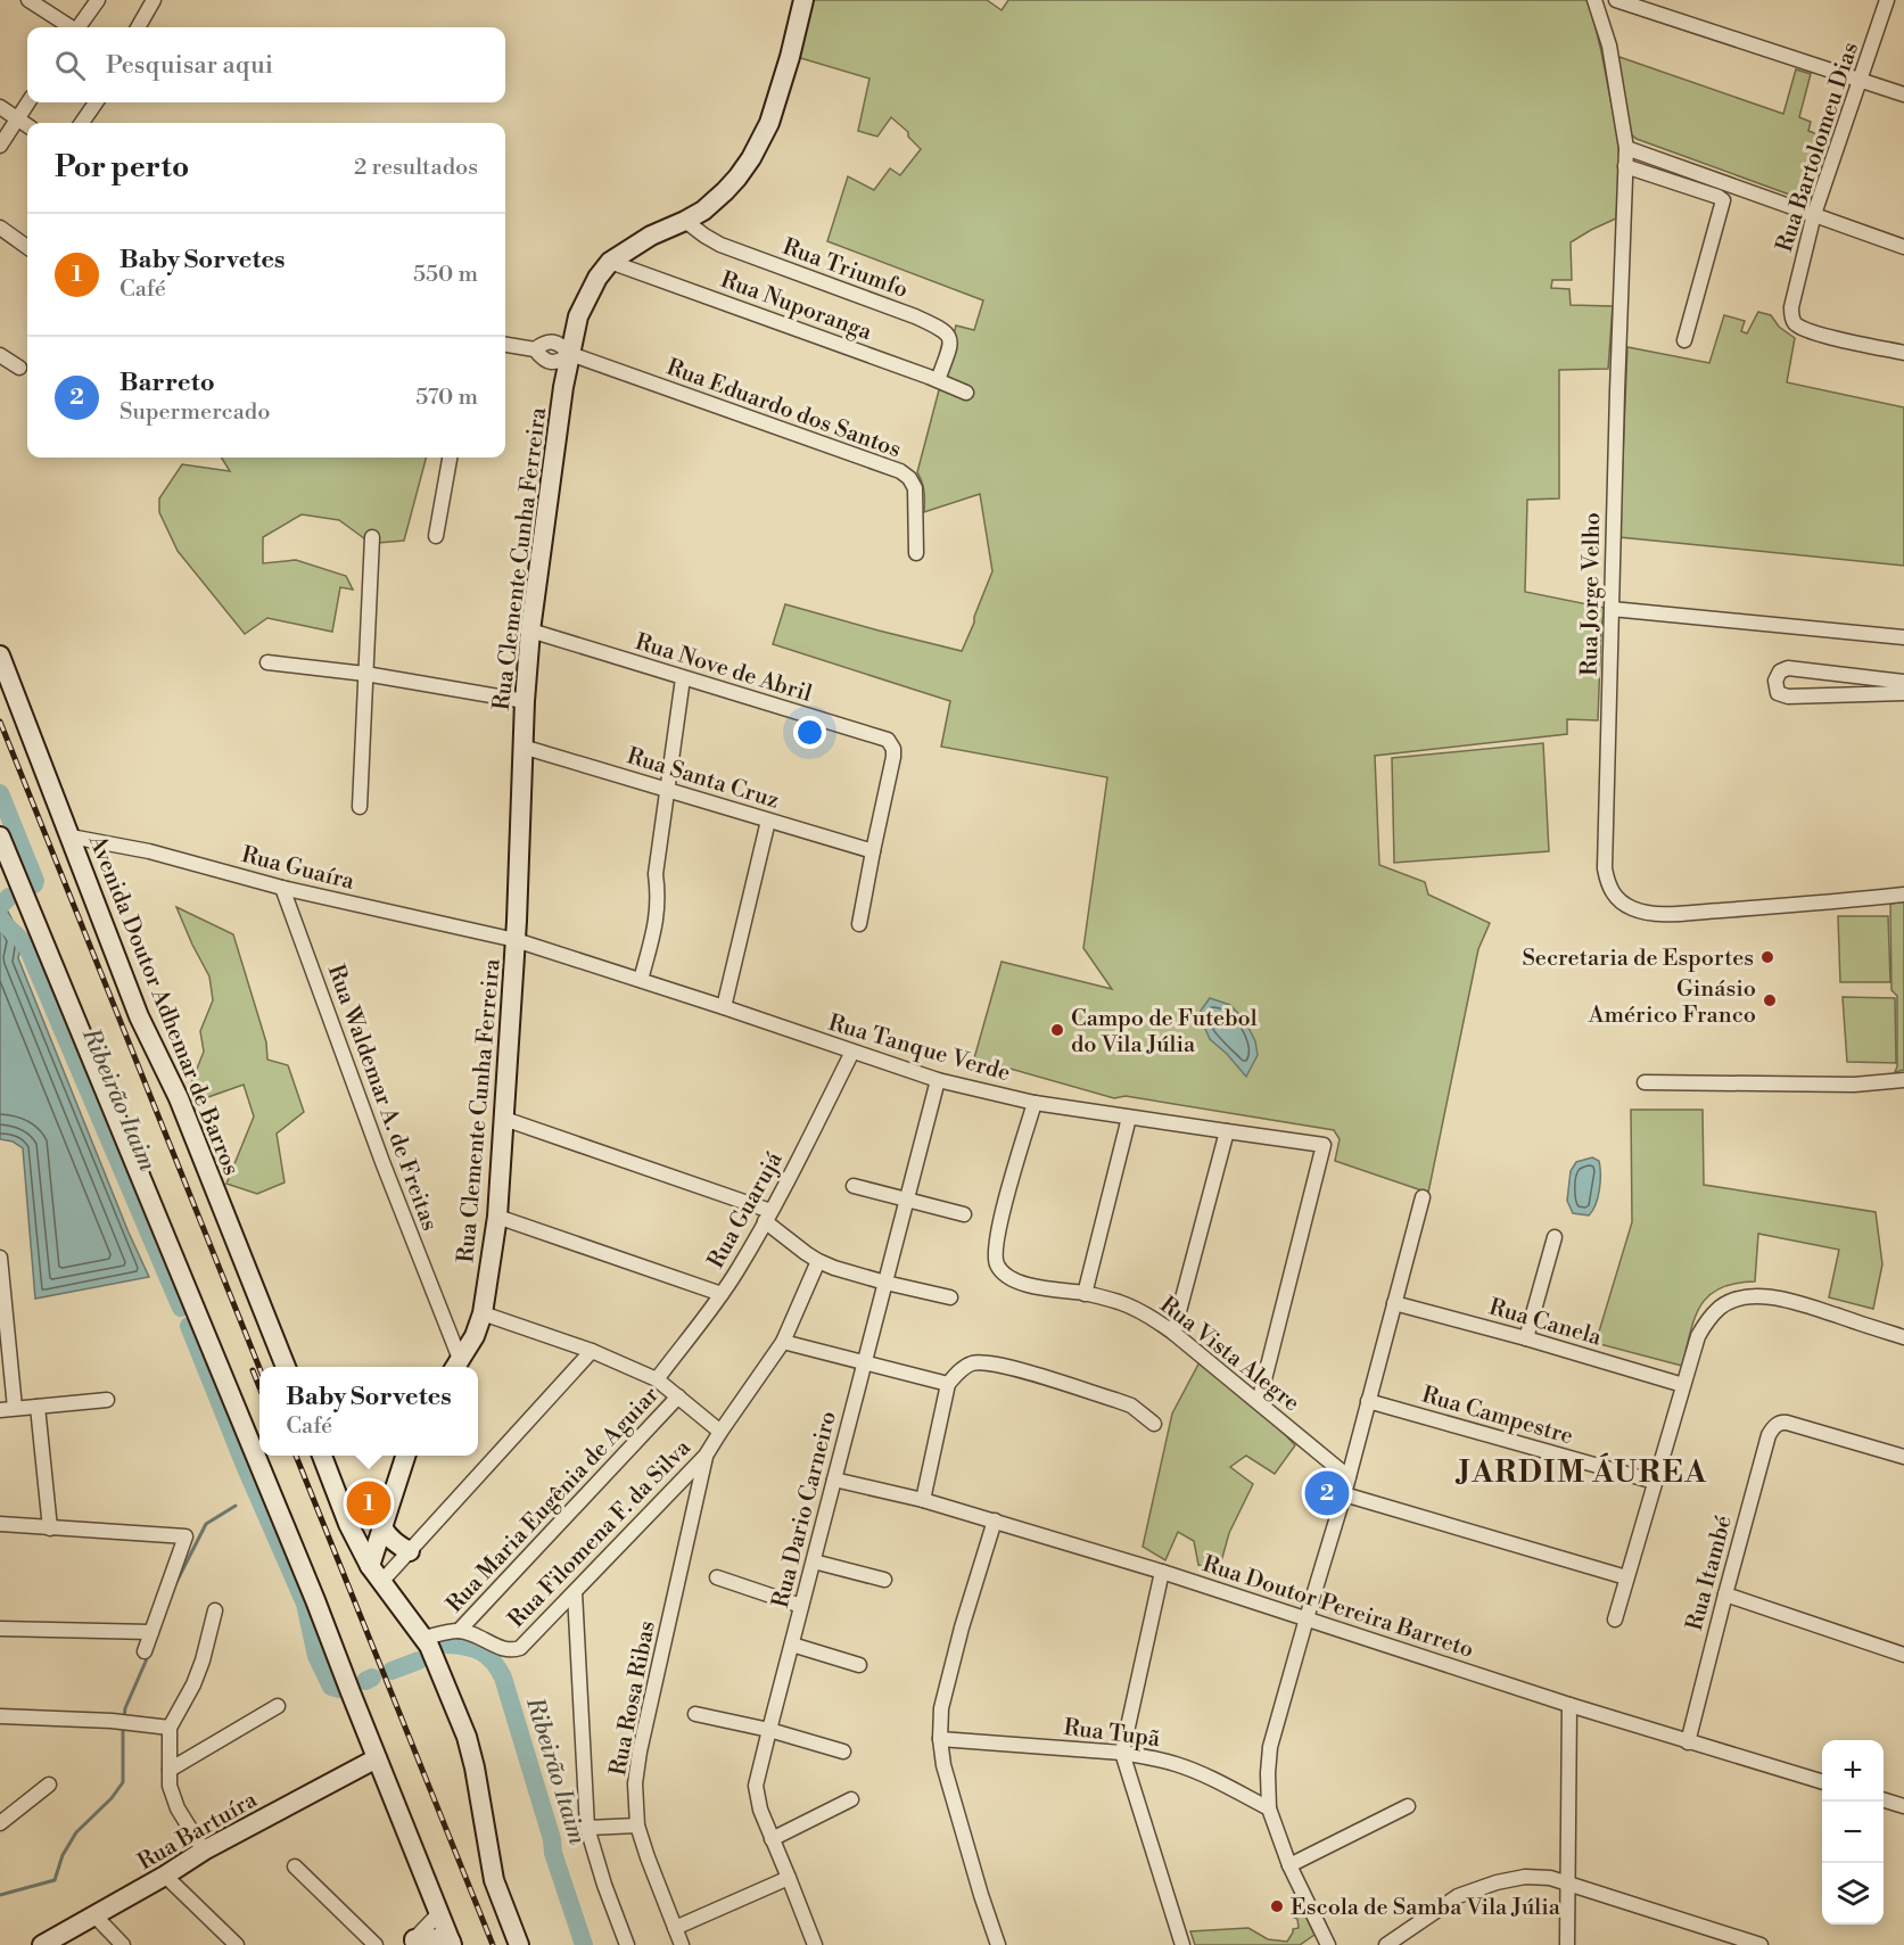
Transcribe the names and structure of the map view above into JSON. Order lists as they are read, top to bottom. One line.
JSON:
{"streets":{"street":["Rua Bartolomeu Dias","Rua Triumfo","Rua Nuporanga","Rua Eduardo dos Santos","Rua Clemente Cunha Ferreira","Rua Jorge Velho","Rua Nove de Abril","Rua Santa Cruz","Rua Guaíra","Avenida Doutor Adhemar de Barros","Rua Tanque Verde","Rua Waldemar A. de Freitas","Rua Guarujá","Rua Canela","Rua Vista Alegre","Rua Campestre","Rua Maria Eugênia de Aguiar","Rua Dario Carneiro","Rua Filomena F. da Silva","Rua Itambé","Rua Doutor Pereira Barreto","Rua Rosa Ribas","Rua Tupã","Rua Bartuíra"]},"crossings":[["Rua Triumfo","Rua Nuporanga"],["Rua Triumfo","Rua Clemente Cunha Ferreira"],["Rua Nuporanga","Rua Clemente Cunha Ferreira"],["Rua Eduardo dos Santos","Rua Clemente Cunha Ferreira"],["Rua Clemente Cunha Ferreira","Rua Nove de Abril"],["Rua Clemente Cunha Ferreira","Rua Santa Cruz"],["Rua Clemente Cunha Ferreira","Rua Guaíra"],["Rua Clemente Cunha Ferreira","Rua Tanque Verde"],["Rua Clemente Cunha Ferreira","Rua Waldemar A. de Freitas"],["Rua Nove de Abril","Rua Santa Cruz"],["Rua Guaíra","Avenida Doutor Adhemar de Barros"],["Rua Guaíra","Rua Tanque Verde"],["Rua Guaíra","Rua Waldemar A. de Freitas"],["Rua Tanque Verde","Rua Guarujá"],["Rua Tanque Verde","Rua Vista Alegre"],["Rua Tanque Verde","Rua Dario Carneiro"],["Rua Maria Eugênia de Aguiar","Rua Filomena F. da Silva"],["Rua Dario Carneiro","Rua Doutor Pereira Barreto"],["Rua Filomena F. da Silva","Rua Rosa Ribas"],["Rua Itambé","Rua Doutor Pereira Barreto"]],"districts":["JARDIM ÁUREA"],"water":["Ribeirão Itaim"],"places":["Secretaria de Esportes","Ginásio Américo Franco","Campo de Futebol do Vila Júlia","Escola de Samba Vila Júlia"],"page":{"search":"Pesquisar aqui","heading":["Por perto","2 resultados"],"list":[{"mark":"1","name":"Baby Sorvetes","note":"Café","value":"550 m"},{"mark":"2","name":"Barreto","note":"Supermercado","value":"570 m"}],"popup":["Baby Sorvetes","Café"],"pins":["2","1"],"map_buttons":["+","−"]}}
